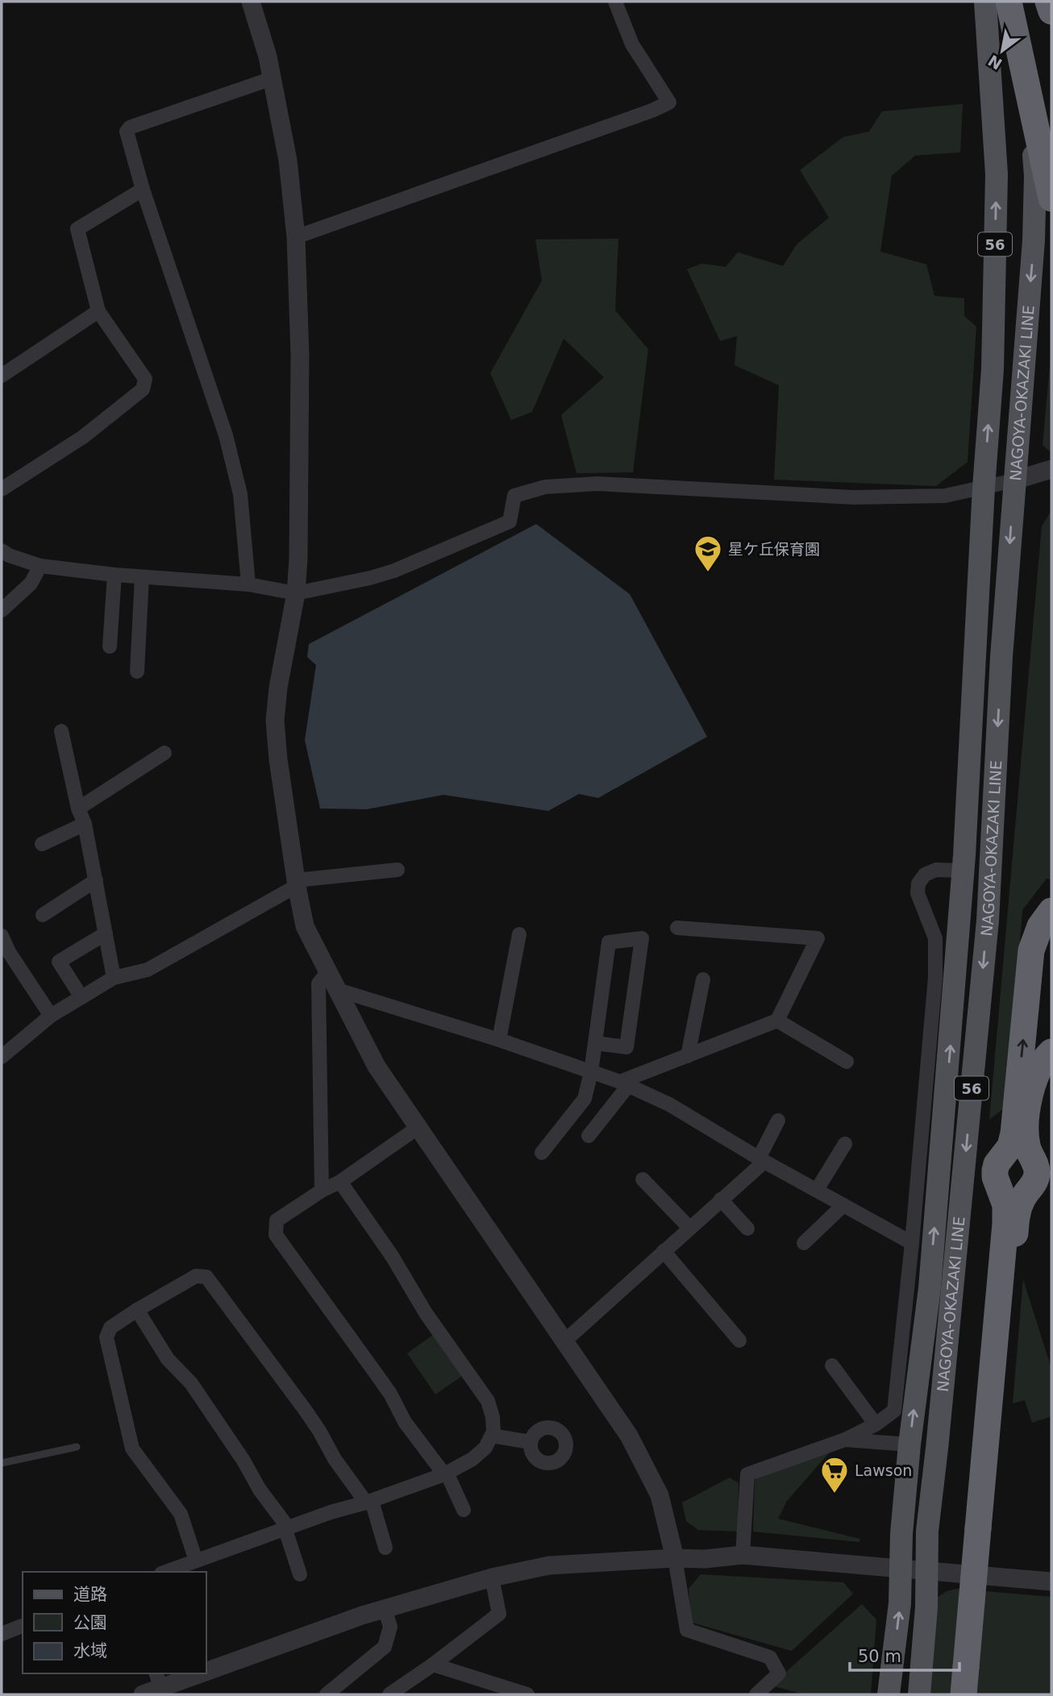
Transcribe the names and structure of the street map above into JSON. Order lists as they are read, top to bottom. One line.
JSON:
{"streets":{"main road":["56","NAGOYA-OKAZAKI LINE"]},"places":{"school or university":["星ケ丘保育園"],"supermarket":["Lawson"]},"legend":["道路","公園","水域"],"scale_bar":"50 m","north":"bottom left"}
